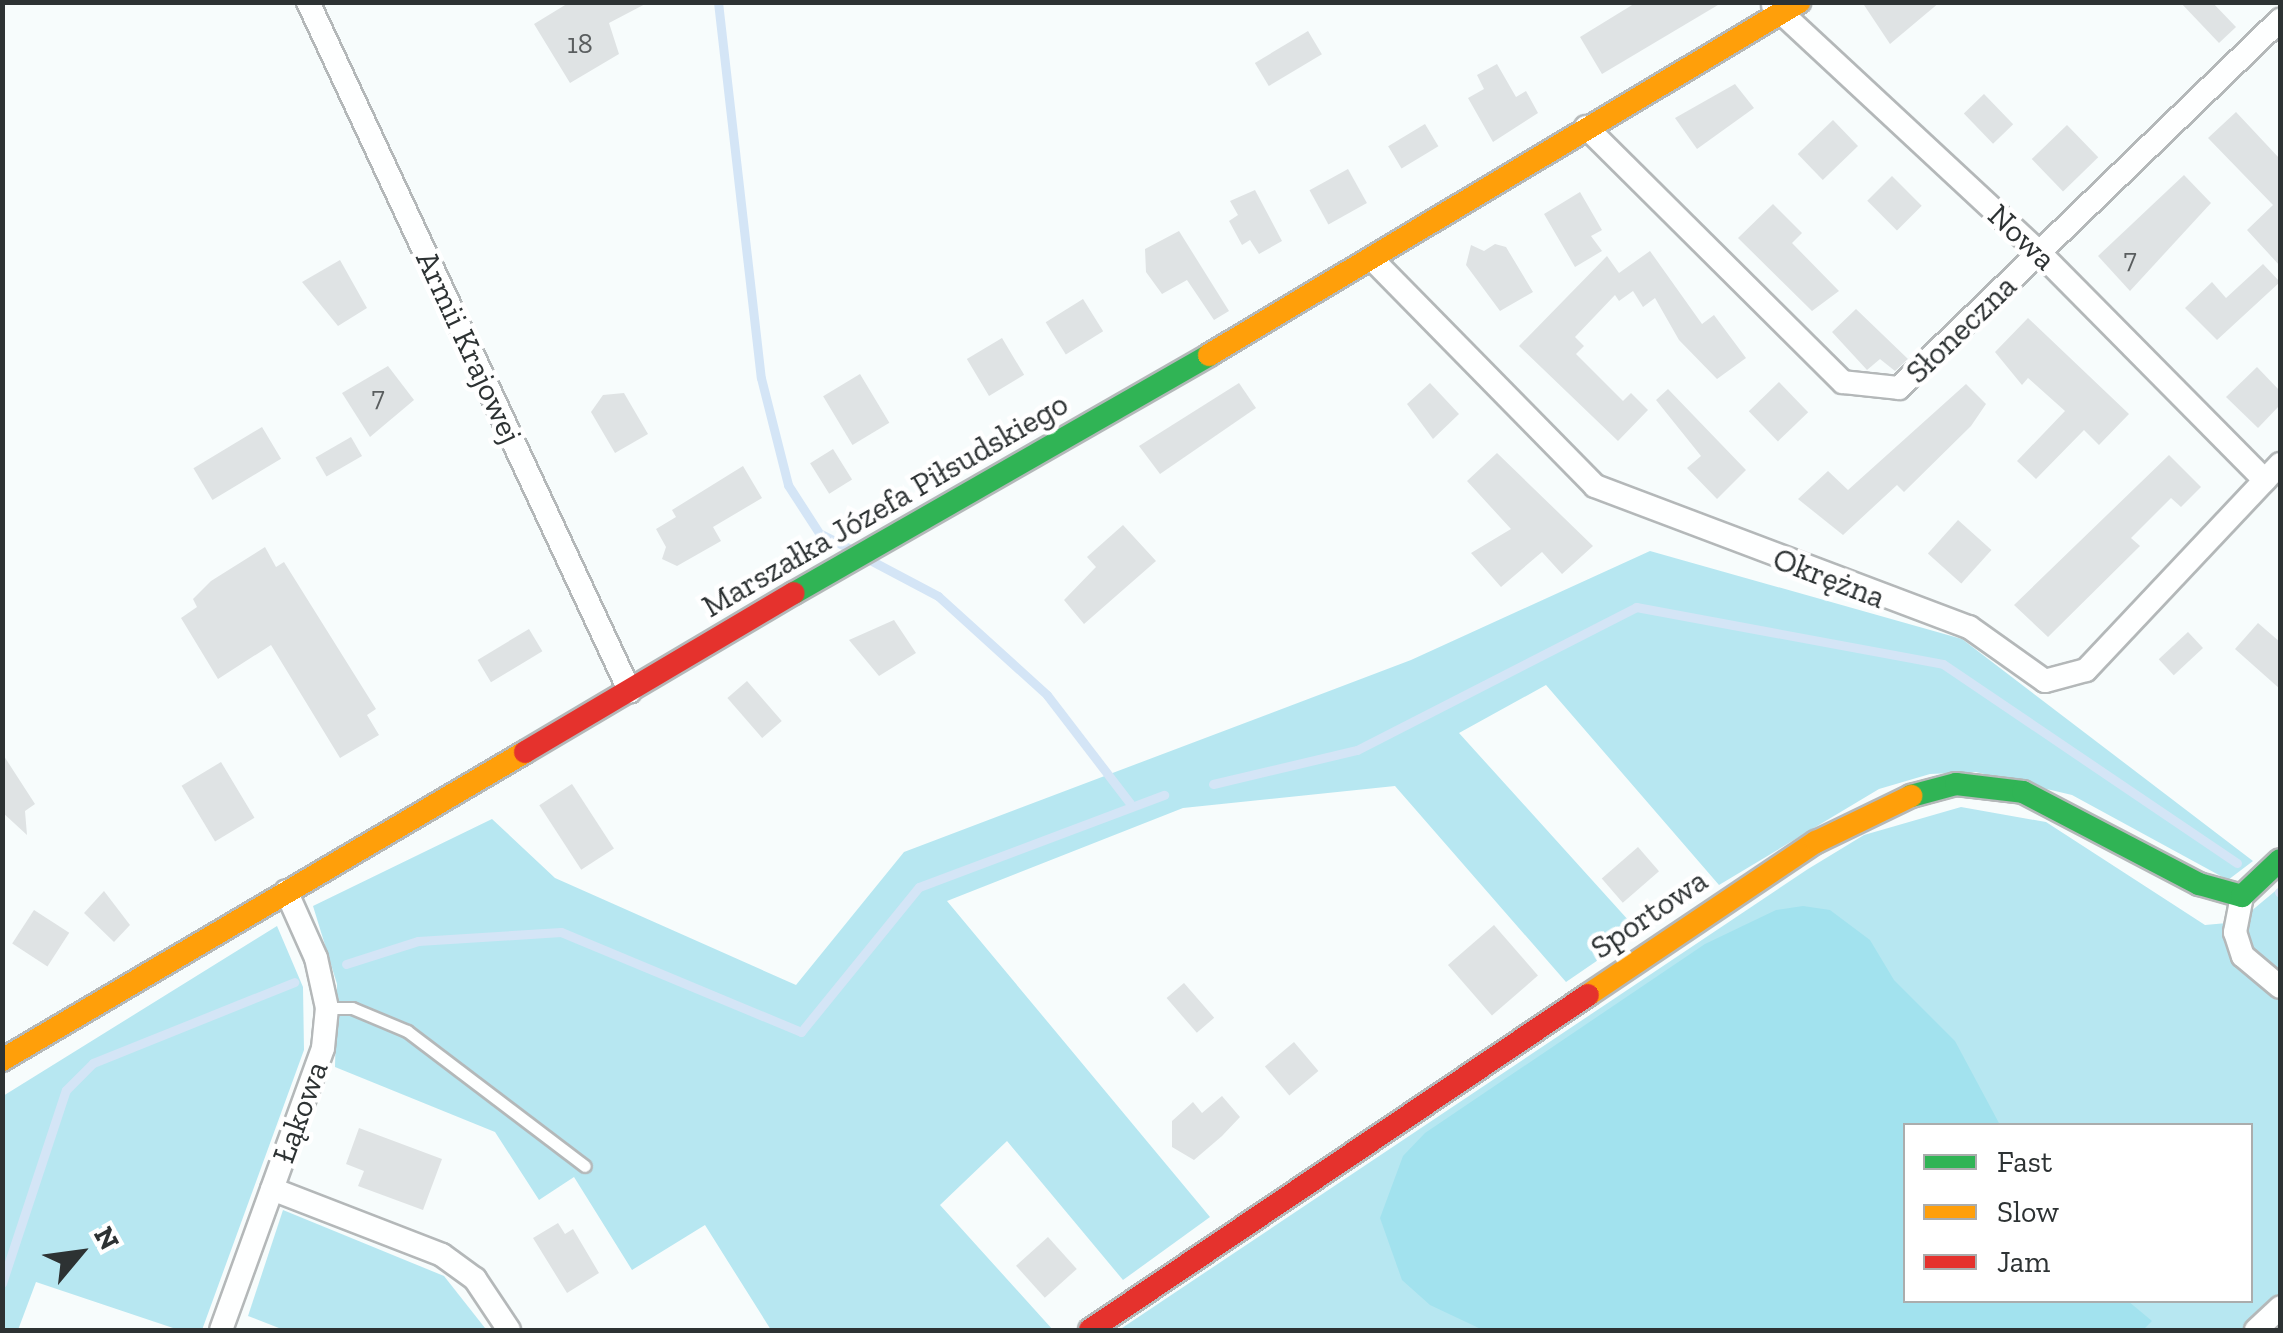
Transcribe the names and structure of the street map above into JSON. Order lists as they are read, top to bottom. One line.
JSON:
{"streets":{"street":["Nowa","Słoneczna","Armii Krajowej","Marszałka Józefa Piłsudskiego","Okrężna","Sportowa","Łąkowa"]},"crossings":[["Nowa","Słoneczna"],["Nowa","Marszałka Józefa Piłsudskiego"],["Nowa","Okrężna"],["Słoneczna","Marszałka Józefa Piłsudskiego"],["Armii Krajowej","Marszałka Józefa Piłsudskiego"],["Marszałka Józefa Piłsudskiego","Okrężna"],["Marszałka Józefa Piłsudskiego","Łąkowa"]],"house_numbers":["18","7","7"],"legend":["Fast","Slow","Jam"],"north":"top right"}
